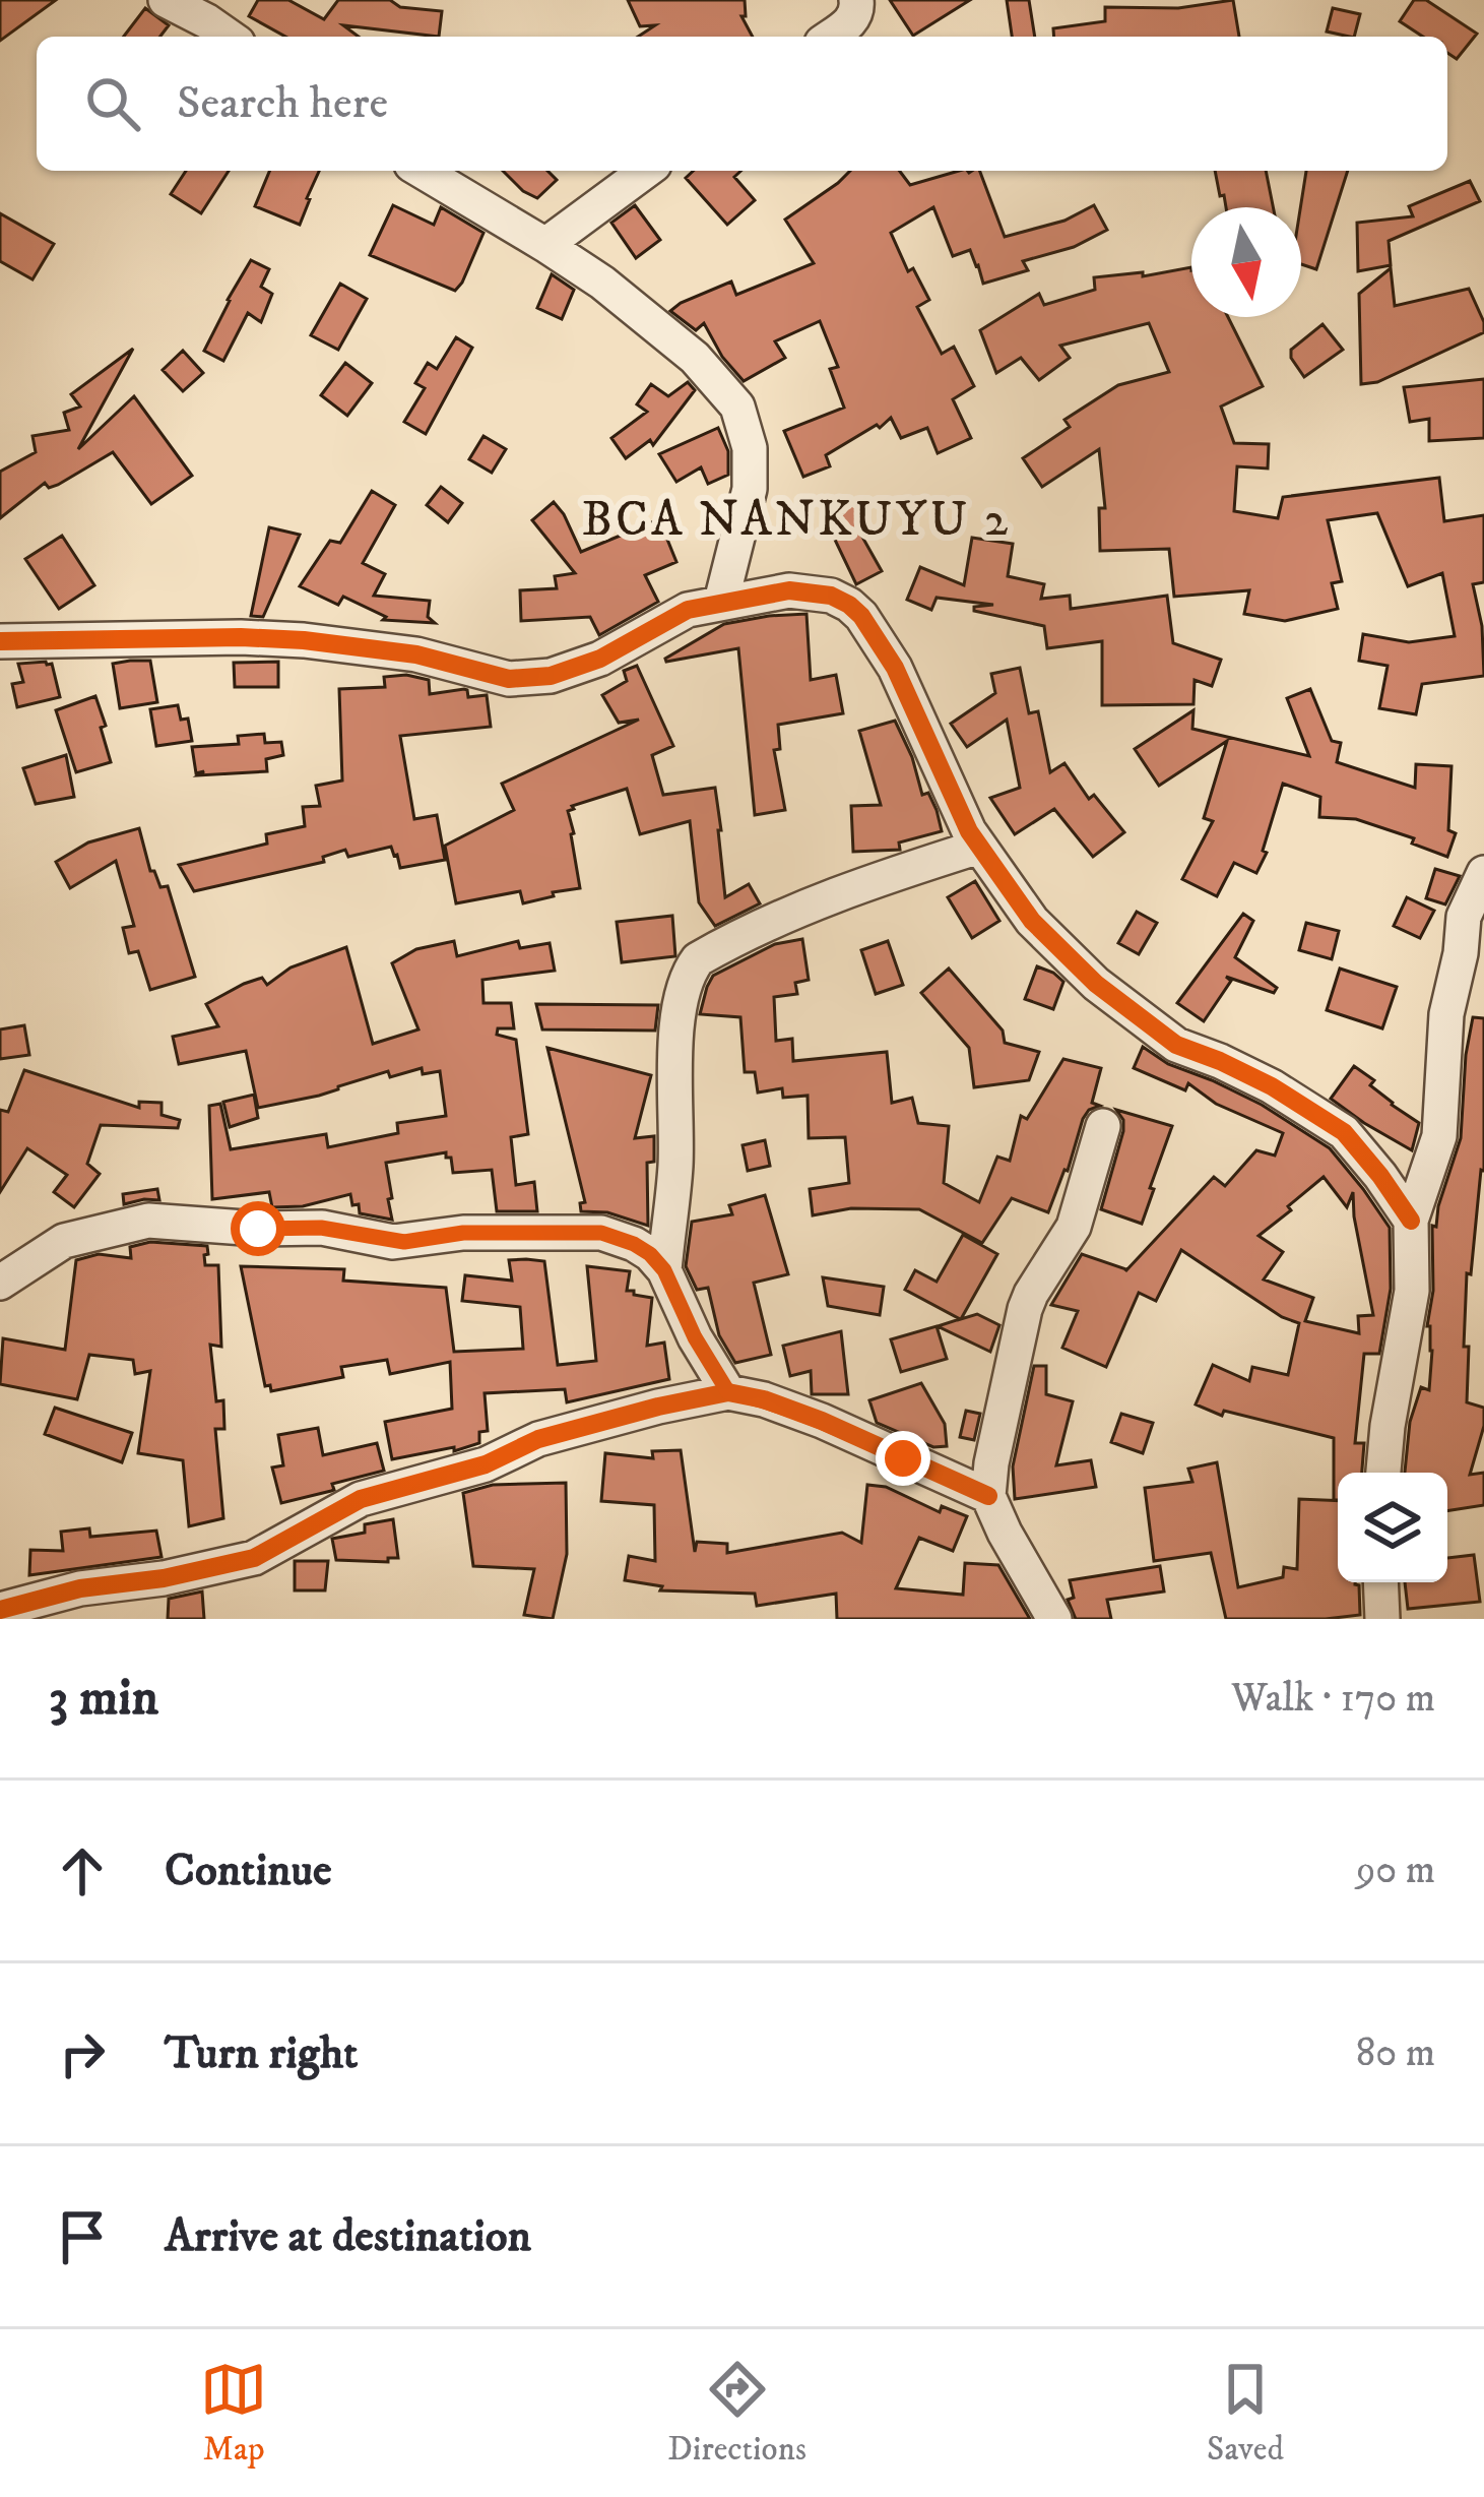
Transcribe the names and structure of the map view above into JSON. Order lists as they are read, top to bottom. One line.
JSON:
{"districts":["BCA NANKUYU 2"],"north":"bottom","page":{"search":"Search here","heading":["3 min","Walk · 170 m"],"list":[["Continue","90 m"],["Turn right","80 m"],"Arrive at destination"],"nav":["Map","Directions","Saved"]}}
